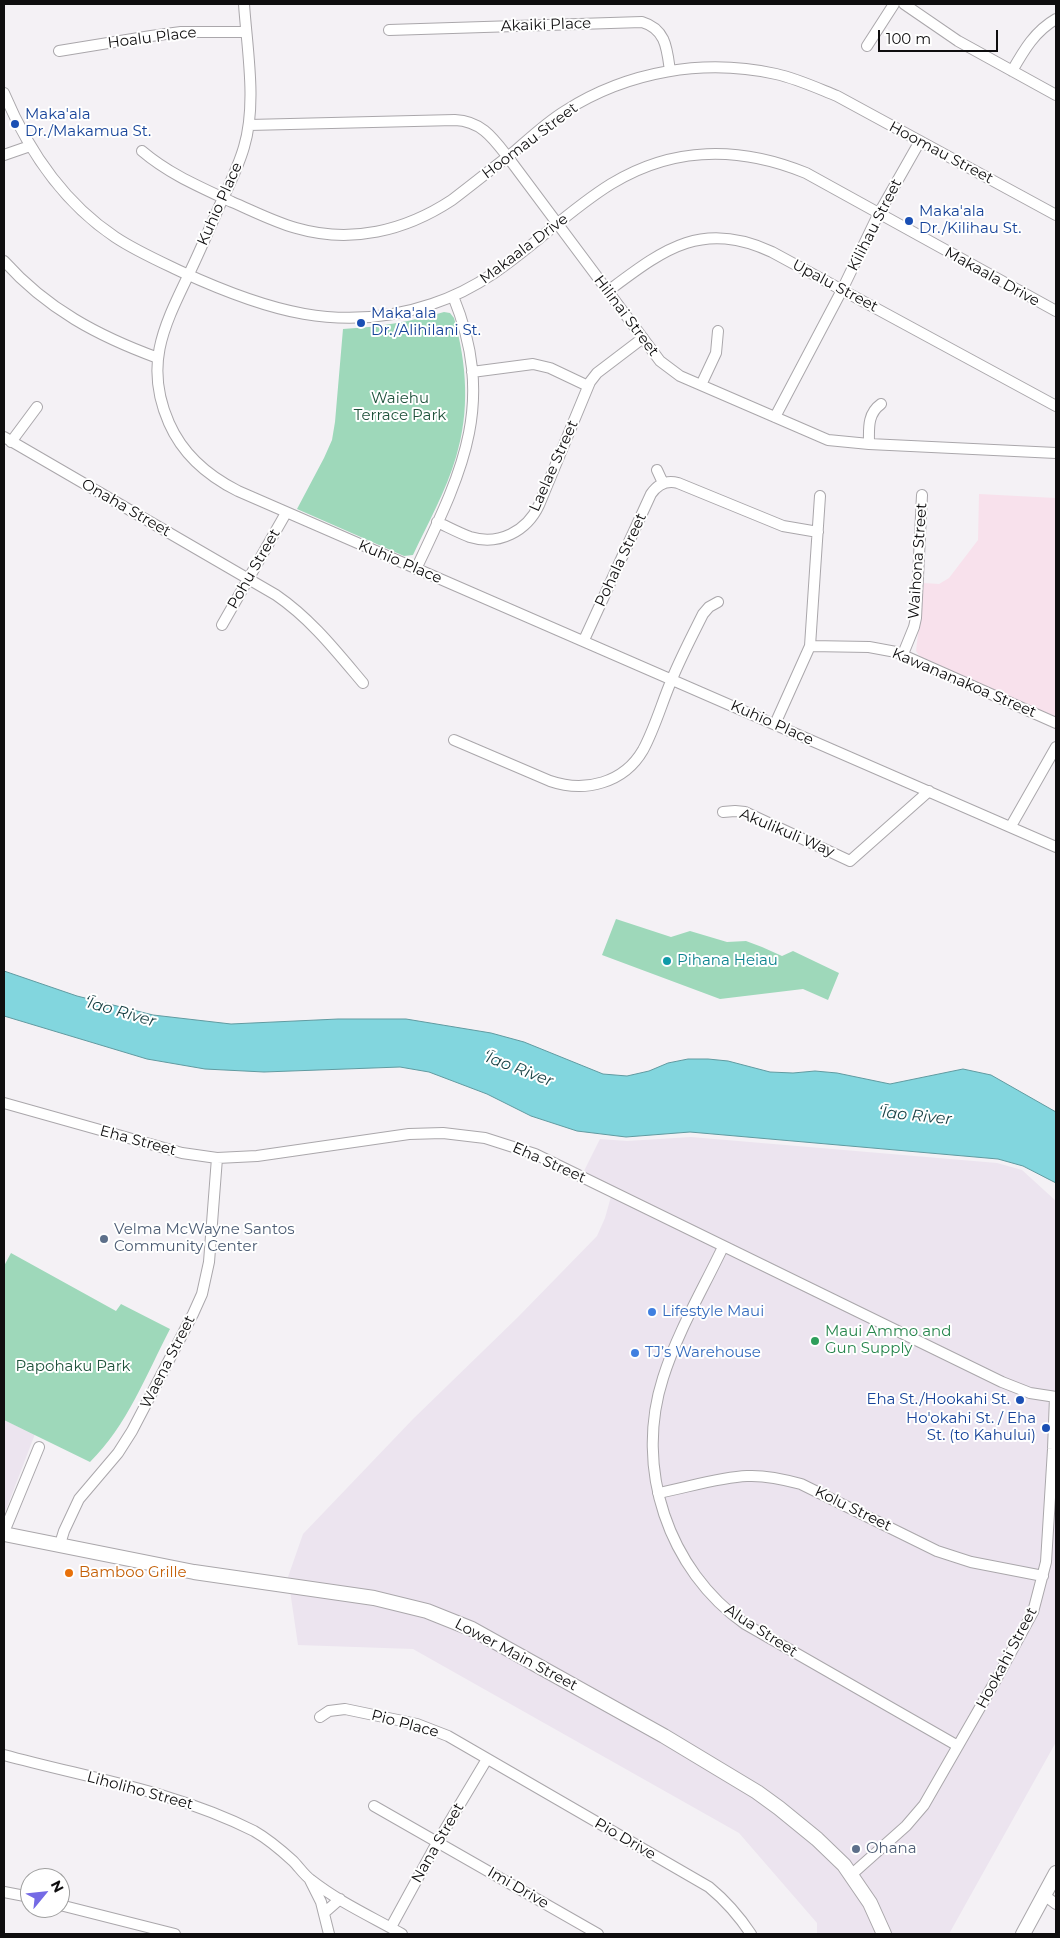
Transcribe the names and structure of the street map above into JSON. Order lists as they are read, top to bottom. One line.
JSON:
{"streets":{"street":["Akaiki Place","Hoalu Place","Hoomau Street","Kuhio Place","Kilihau Street","Makaala Drive","Upalu Street","Hilinai Street","Laelae Street","Onaha Street","Pohala Street","Waihona Street","Pohu Street","Kawananakoa Street","Akulikuli Way","Eha Street","Waena Street","Kolu Street","Alua Street","Lower Main Street","Hookahi Street","Pio Place","Liholiho Street","Pio Drive","Nana Street","Imi Drive"]},"crossings":[["Akaiki Place","Hoomau Street"],["Hoalu Place","Kuhio Place"],["Hoomau Street","Kuhio Place"],["Hoomau Street","Kilihau Street"],["Hoomau Street","Hilinai Street"],["Kuhio Place","Makaala Drive"],["Kuhio Place","Hilinai Street"],["Kuhio Place","Pohala Street"],["Kuhio Place","Pohu Street"],["Kuhio Place","Akulikuli Way"],["Kilihau Street","Makaala Drive"],["Kilihau Street","Upalu Street"],["Kilihau Street","Hilinai Street"],["Makaala Drive","Hilinai Street"],["Upalu Street","Hilinai Street"],["Hilinai Street","Laelae Street"],["Onaha Street","Pohu Street"],["Waihona Street","Kawananakoa Street"],["Eha Street","Waena Street"],["Eha Street","Alua Street"],["Eha Street","Hookahi Street"],["Waena Street","Lower Main Street"],["Kolu Street","Alua Street"],["Kolu Street","Hookahi Street"],["Alua Street","Hookahi Street"],["Lower Main Street","Hookahi Street"],["Pio Place","Pio Drive"],["Pio Place","Nana Street"],["Liholiho Street","Nana Street"],["Pio Drive","Nana Street"],["Nana Street","Imi Drive"]],"water":["ʻĪao River"],"parks":["Waiehu Terrace Park","Papohaku Park"],"places":["Maka'ala Dr./Makamua St.","Maka'ala Dr./Kilihau St.","Maka'ala Dr./Alihilani St.","Pihana Heiau","Velma McWayne Santos Community Center","Lifestyle Maui","Maui Ammo and Gun Supply","TJ’s Warehouse","Eha St./Hookahi St.","Ho'okahi St. / Eha St. (to Kahului)","Bamboo Grille","Ohana"],"scale_bar":"100 m","north":"top right"}
